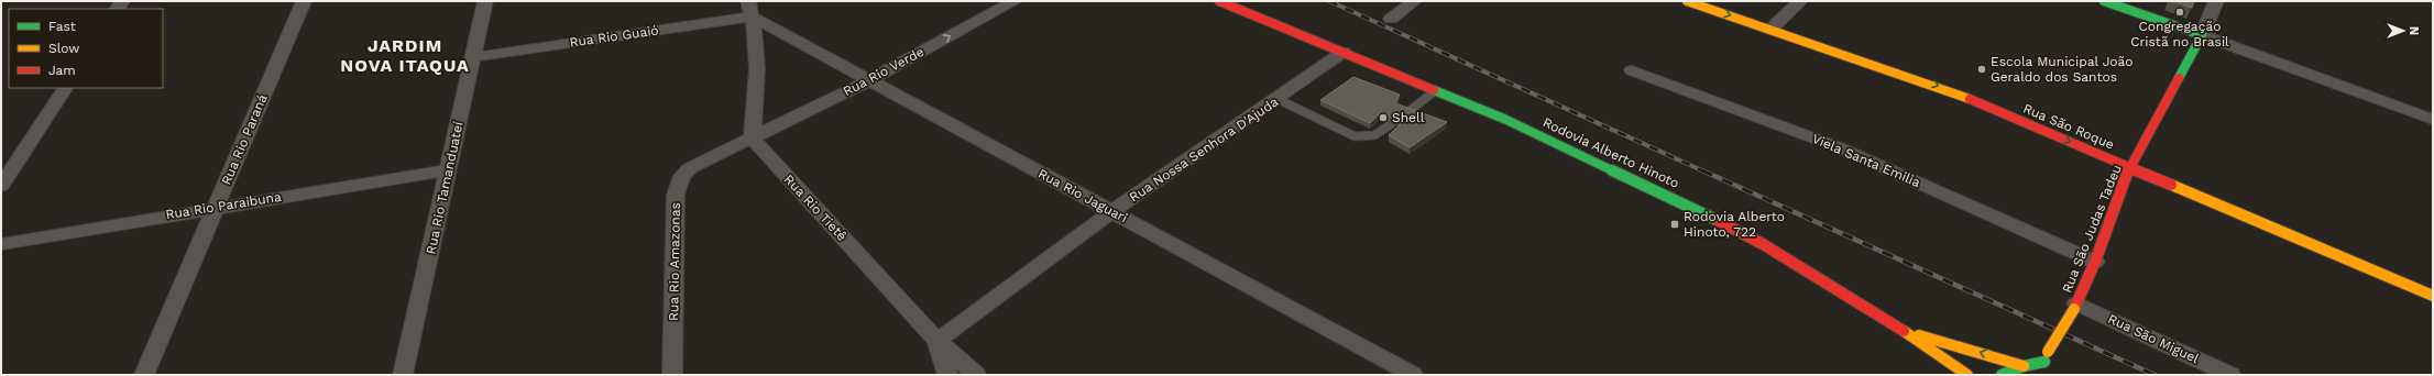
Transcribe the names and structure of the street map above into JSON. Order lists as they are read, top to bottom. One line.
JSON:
{"streets":{"street":["Rua Rio Guaió","Rua Rio Verde","Rua São Roque","Rua Rio Paraná","Rua Nossa Senhora D'Ajuda","Rodovia Alberto Hinoto","Viela Santa Emilia","Rua Rio Tamanduateí","Rua Rio Jaguari","Rua Rio Paraibuna","Rua Rio Tietê","Rua São Judas Tadeu","Rua Rio Amazonas","Rua São Miguel"]},"crossings":[["Rua Rio Guaió","Rua Rio Tamanduateí"],["Rua Rio Guaió","Rua Rio Jaguari"],["Rua Rio Verde","Rua Rio Jaguari"],["Rua Rio Verde","Rua Rio Tietê"],["Rua Rio Verde","Rua Rio Amazonas"],["Rua São Roque","Rua São Judas Tadeu"],["Rua Rio Paraná","Rua Rio Paraibuna"],["Rua Nossa Senhora D'Ajuda","Rodovia Alberto Hinoto"],["Rua Nossa Senhora D'Ajuda","Rua Rio Jaguari"],["Rua Nossa Senhora D'Ajuda","Rua Rio Tietê"],["Viela Santa Emilia","Rua São Judas Tadeu"],["Rua Rio Tamanduateí","Rua Rio Paraibuna"],["Rua Rio Tietê","Rua Rio Amazonas"],["Rua São Judas Tadeu","Rua São Miguel"]],"one_way":["Rua Rio Verde","Rua São Roque"],"districts":["JARDIM NOVA ITAQUA"],"places":{"other":["Congregação Cristã no Brasil","Escola Municipal João Geraldo dos Santos","Shell"],"transit":["Rodovia Alberto Hinoto, 722"]},"legend":["Fast","Slow","Jam"],"north":"right"}
